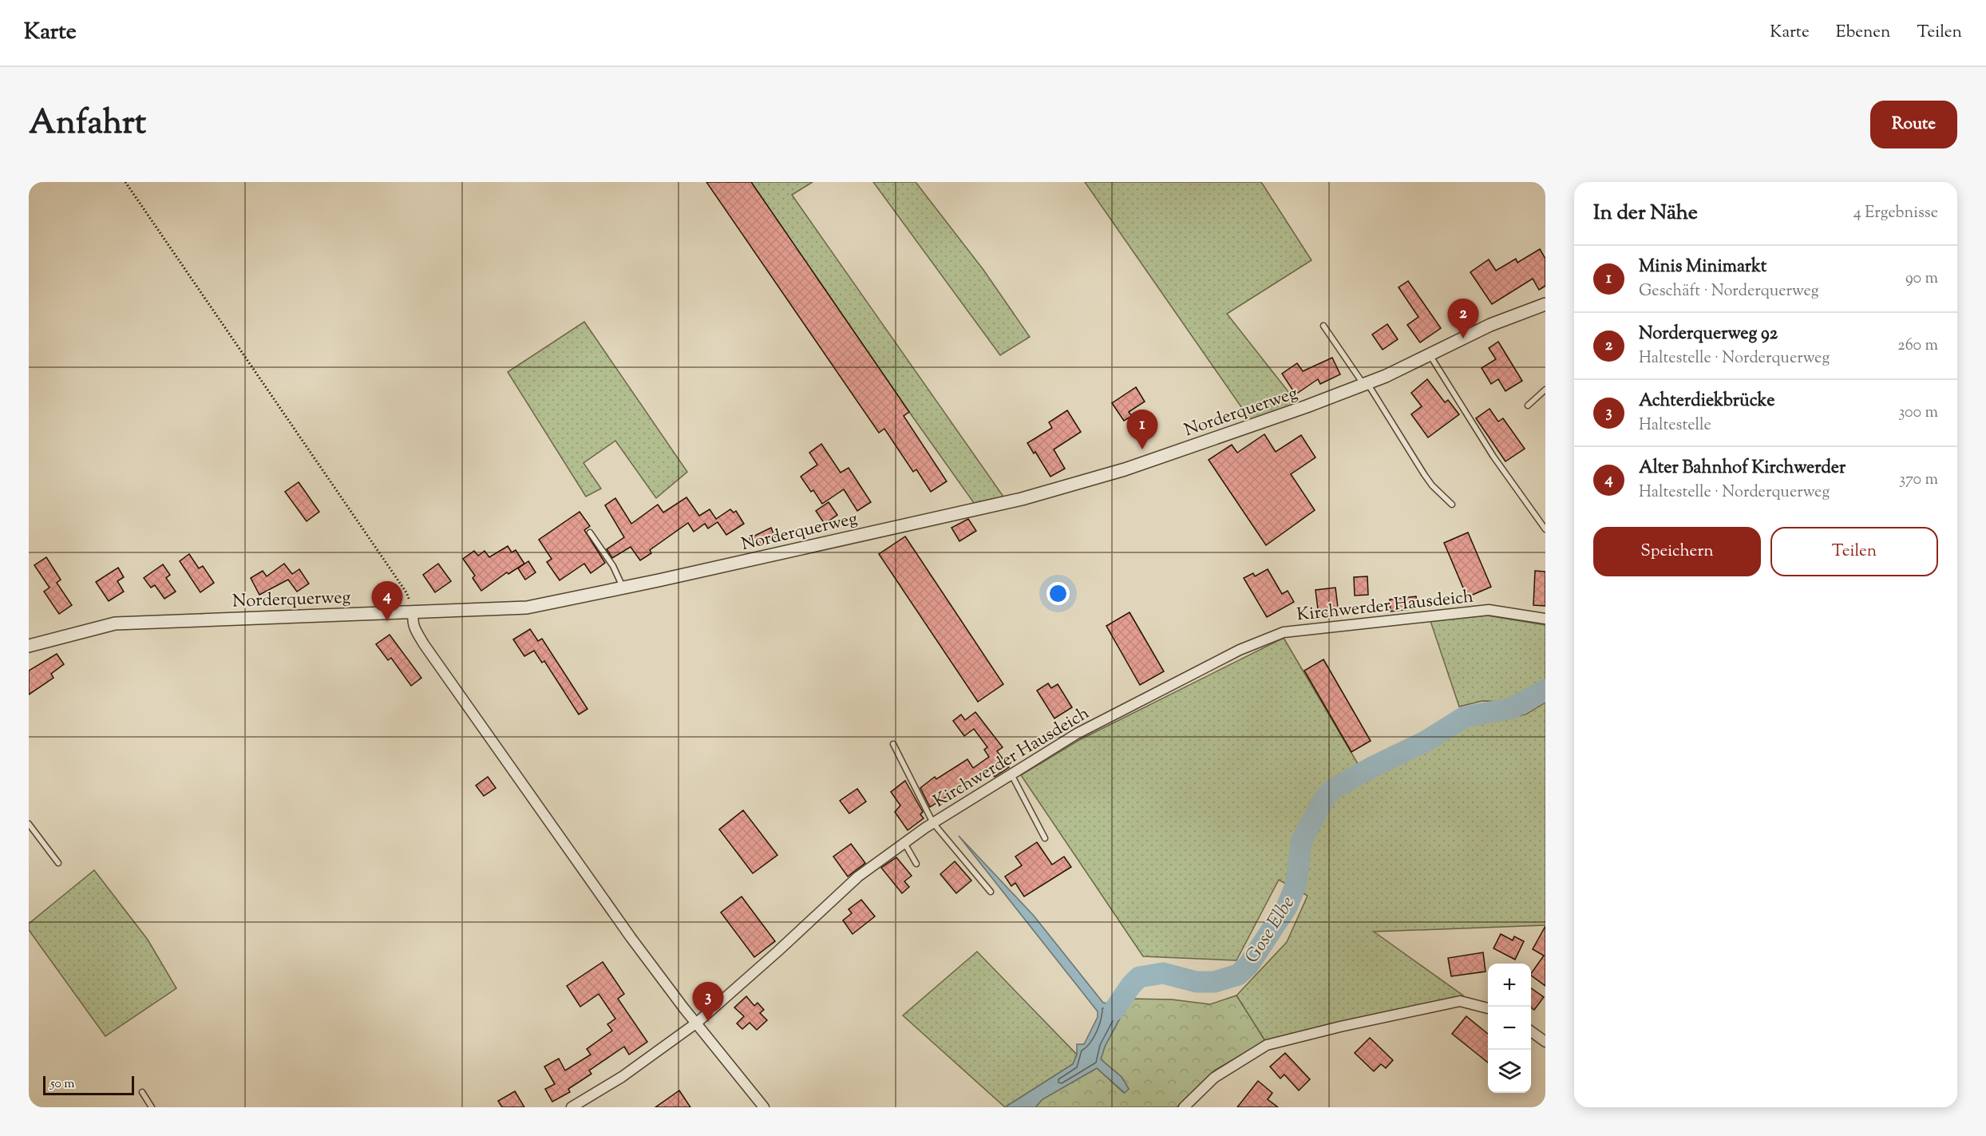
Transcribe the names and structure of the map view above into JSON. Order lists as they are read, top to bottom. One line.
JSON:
{"streets":{"street":["Norderquerweg","Kirchwerder Hausdeich"]},"water":["Gose Elbe"],"scale_bar":"50 m","page":{"header":"Karte","nav":["Karte","Ebenen","Teilen"],"title":"Anfahrt","buttons":["Route",["Speichern","Teilen"]],"heading":["In der Nähe","4 Ergebnisse"],"list":[{"mark":"1","name":"Minis Minimarkt","note":"Geschäft · Norderquerweg","value":"90 m"},{"mark":"2","name":"Norderquerweg 92","note":"Haltestelle · Norderquerweg","value":"260 m"},{"mark":"3","name":"Achterdiekbrücke","note":"Haltestelle","value":"300 m"},{"mark":"4","name":"Alter Bahnhof Kirchwerder","note":"Haltestelle · Norderquerweg","value":"370 m"}],"pins":["2","1","4","3"],"map_buttons":["+","−"],"scale":"50 m"}}
